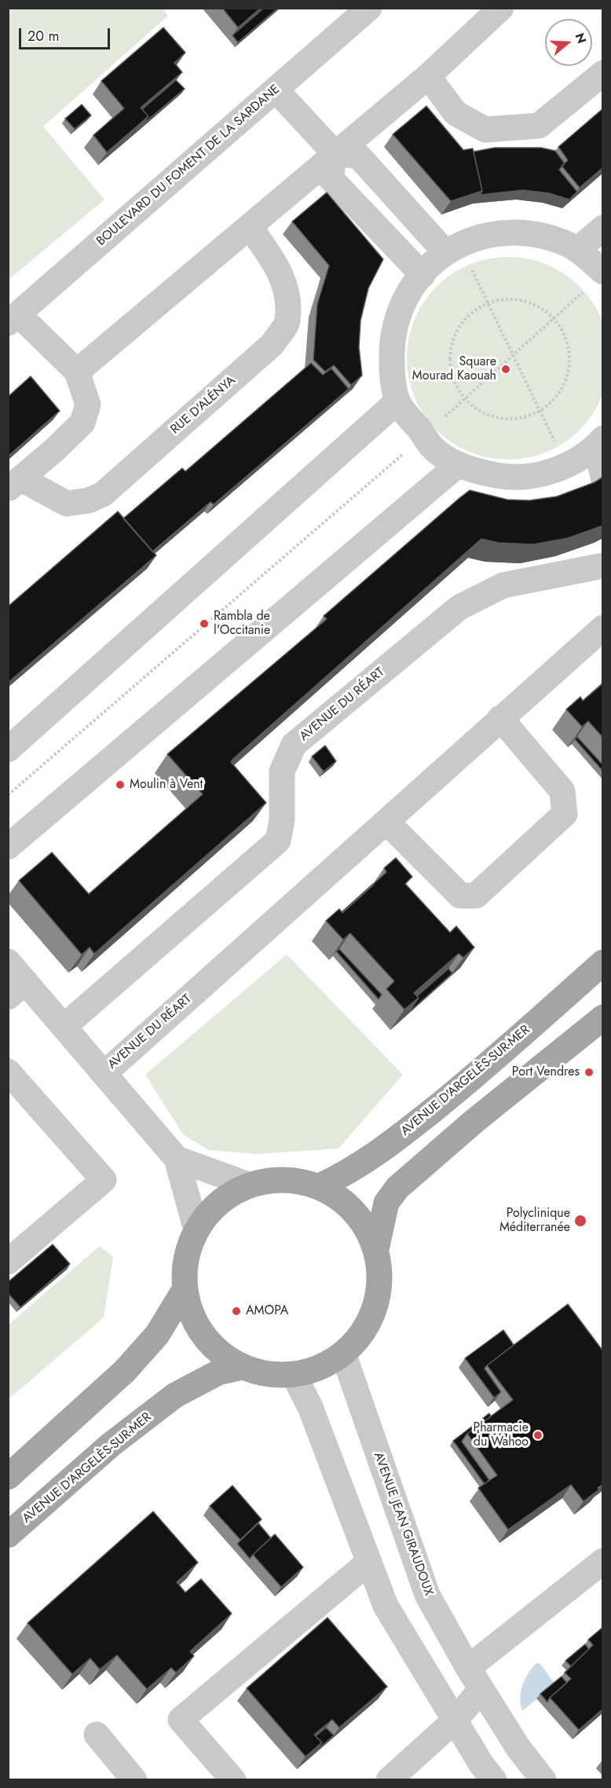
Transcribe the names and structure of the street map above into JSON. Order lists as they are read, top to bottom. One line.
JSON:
{"streets":{"main road":["AVENUE D'ARGELÈS-SUR-MER"],"street":["BOULEVARD DU FOMENT DE LA SARDANE","RUE D'ALÉNYA","AVENUE DU RÉART","AVENUE JEAN GIRAUDOUX"]},"crossings":[["BOULEVARD DU FOMENT DE LA SARDANE","RUE D'ALÉNYA"]],"places":["Square Mourad Kaouah","Rambla de l'Occitanie","Moulin à Vent","Port Vendres","Polyclinique Méditerranée","AMOPA","Pharmacie du Wahoo"],"scale_bar":"20 m","north":"right"}
